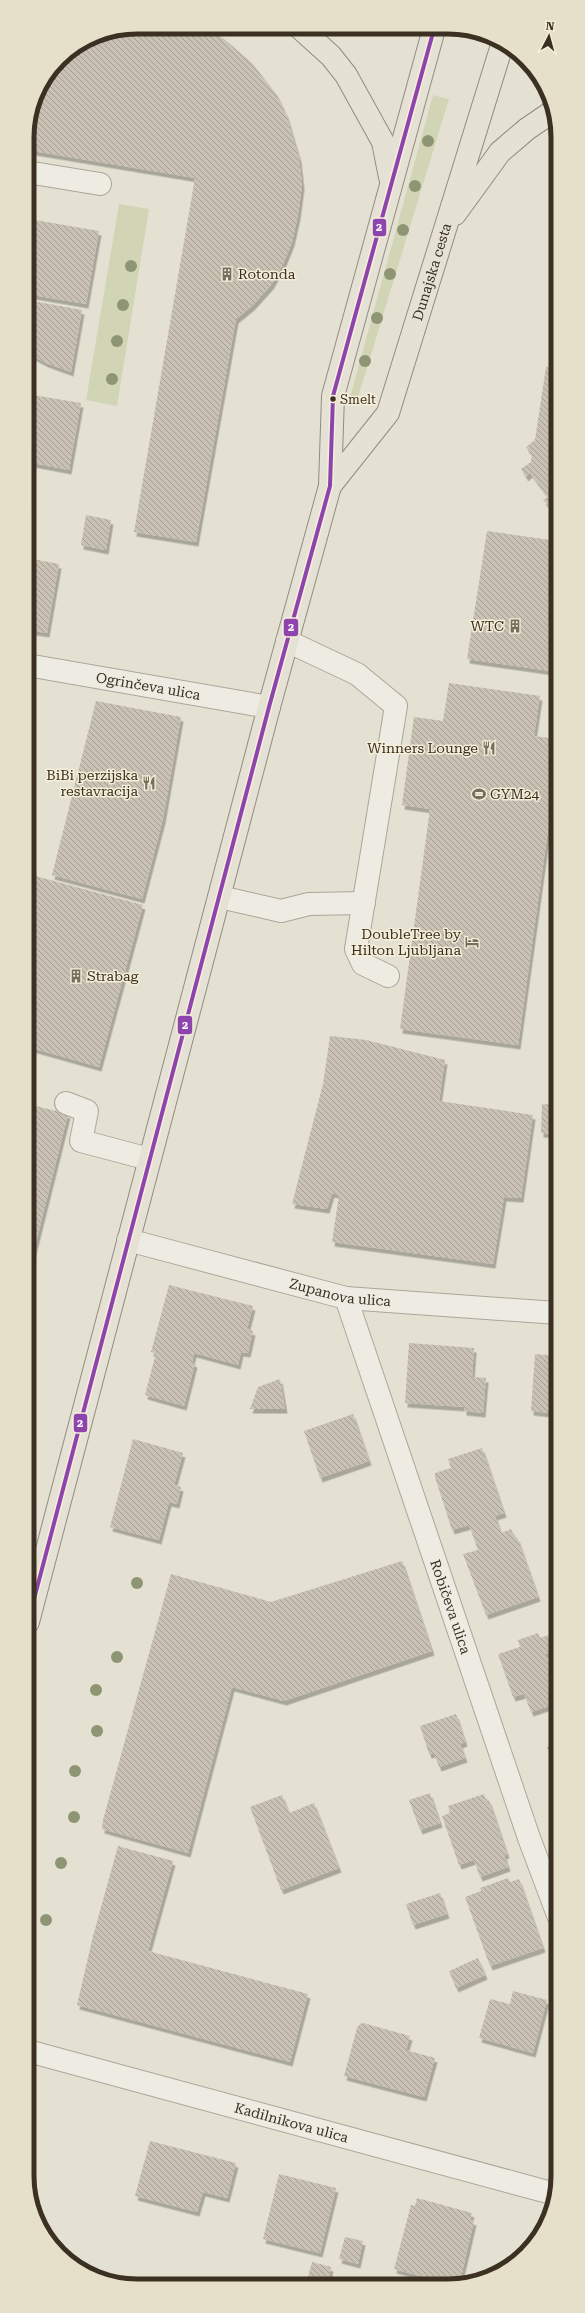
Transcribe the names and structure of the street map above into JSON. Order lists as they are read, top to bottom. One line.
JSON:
{"streets":{"main road":["Dunajska cesta"],"street":["Ogrinčeva ulica","Zupanova ulica","Robičeva ulica","Kadilnikova ulica"]},"crossings":[["Dunajska cesta","Ogrinčeva ulica"],["Dunajska cesta","Zupanova ulica"],["Zupanova ulica","Robičeva ulica"]],"places":{"building":["Rotonda","WTC","Strabag"],"other":["Smelt"],"restaurant":["Winners Lounge","BiBi perzijska restavracija"],"sports":["GYM24"],"hotel":["DoubleTree by Hilton Ljubljana"]},"lines":["transit line 2"],"north":"top"}
